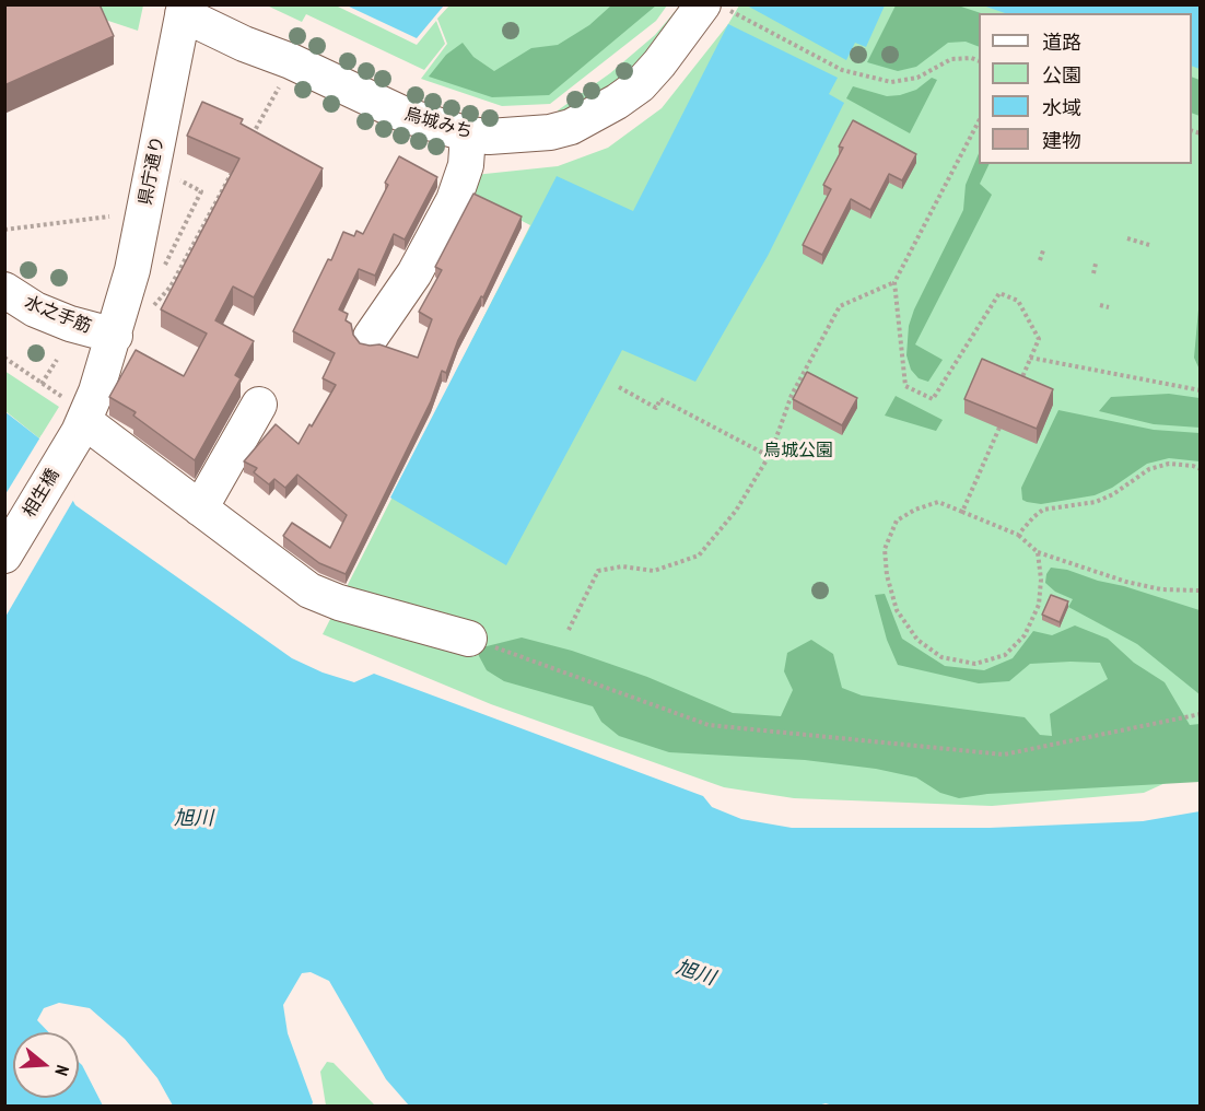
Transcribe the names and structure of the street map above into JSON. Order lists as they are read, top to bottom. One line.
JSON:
{"streets":{"street":["烏城みち","県庁通り","水之手筋","相生橋"]},"crossings":[["烏城みち","県庁通り"],["県庁通り","水之手筋"],["県庁通り","相生橋"]],"water":["旭川"],"parks":["烏城公園"],"legend":["道路","公園","水域","建物"],"north":"right"}
